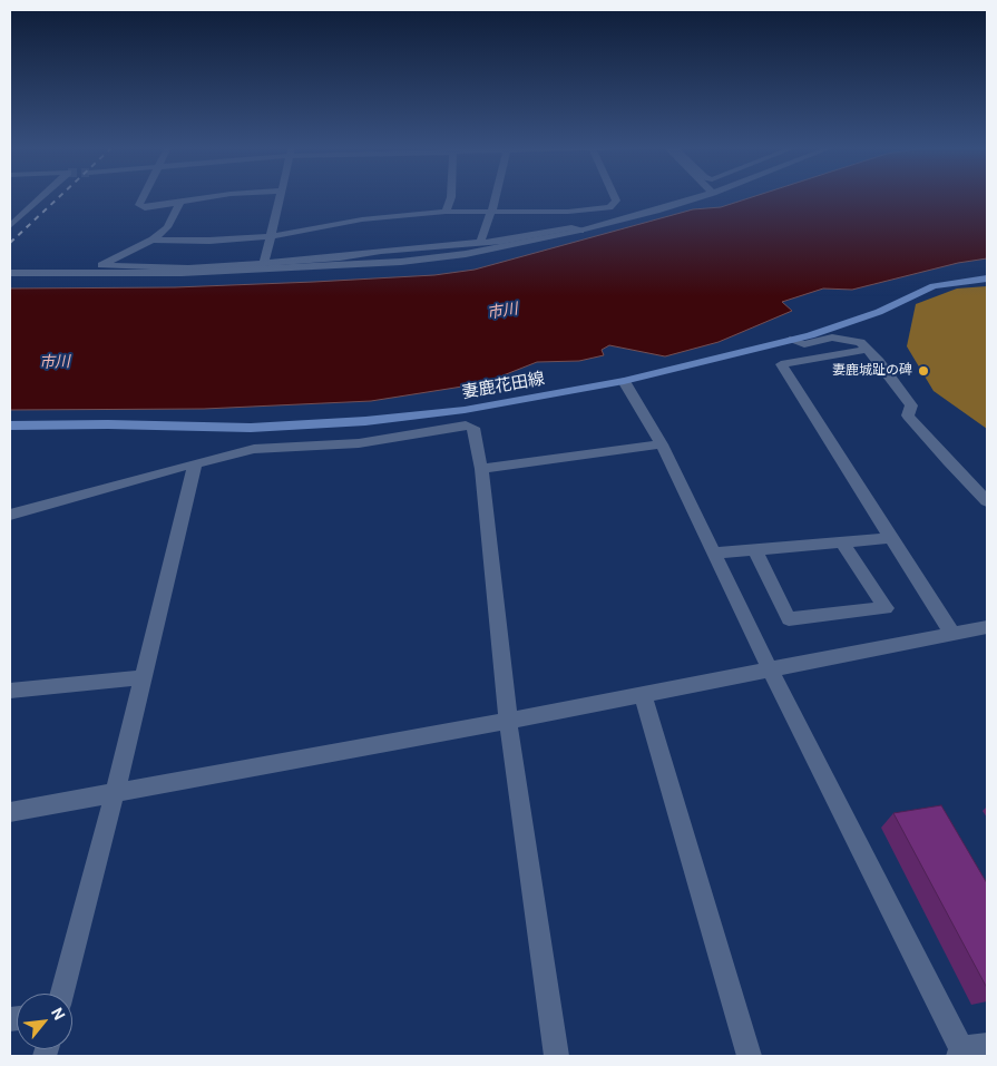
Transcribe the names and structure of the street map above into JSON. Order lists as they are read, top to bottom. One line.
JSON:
{"streets":{"main road":["妻鹿花田線"]},"water":["市川"],"places":["妻鹿城趾の碑"],"north":"top right"}
